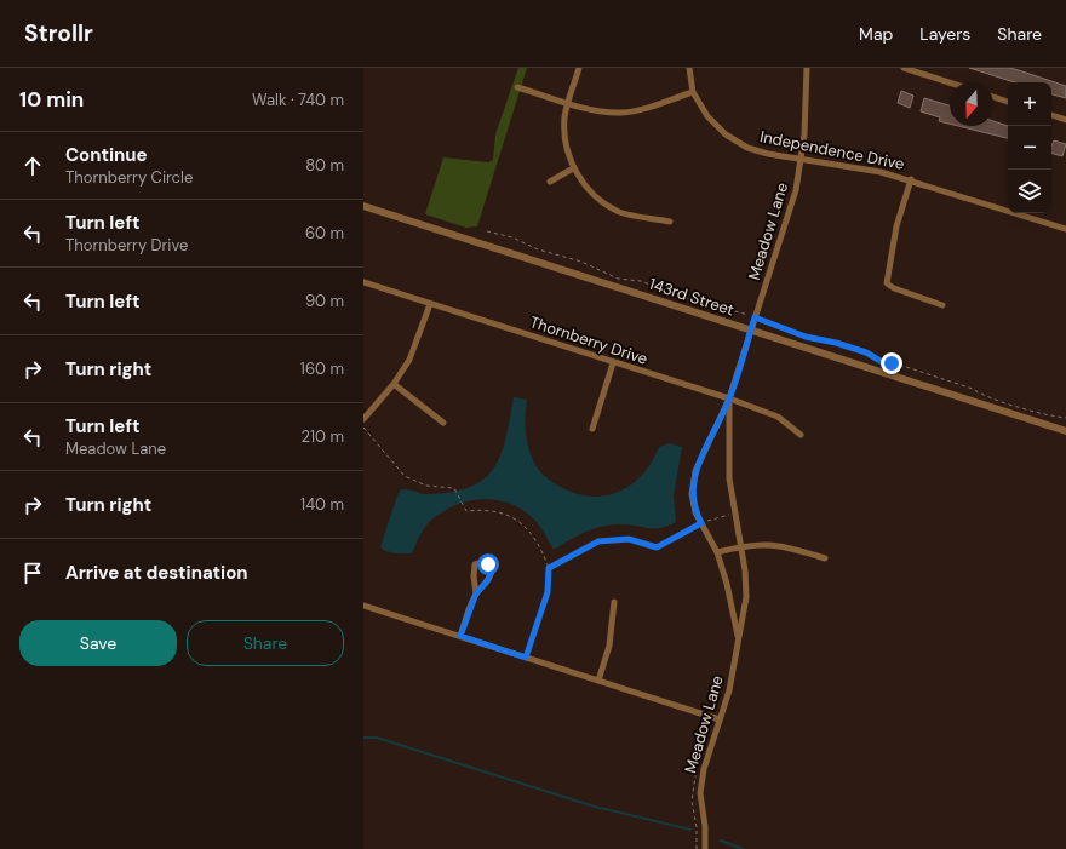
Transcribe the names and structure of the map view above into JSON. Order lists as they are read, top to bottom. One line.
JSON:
{"streets":{"street":["Independence Drive","Meadow Lane","143rd Street","Thornberry Drive"]},"crossings":[["Independence Drive","Meadow Lane"],["Meadow Lane","143rd Street"],["Meadow Lane","Thornberry Drive"]],"north":"bottom","page":{"header":"Strollr","nav":["Map","Layers","Share"],"heading":["10 min","Walk · 740 m"],"map_buttons":["+","−"],"list":[["Continue","Thornberry Circle","80 m"],["Turn left","Thornberry Drive","60 m"],["Turn left","90 m"],["Turn right","160 m"],["Turn left","Meadow Lane","210 m"],["Turn right","140 m"],"Arrive at destination"],"buttons":["Save","Share"]}}
